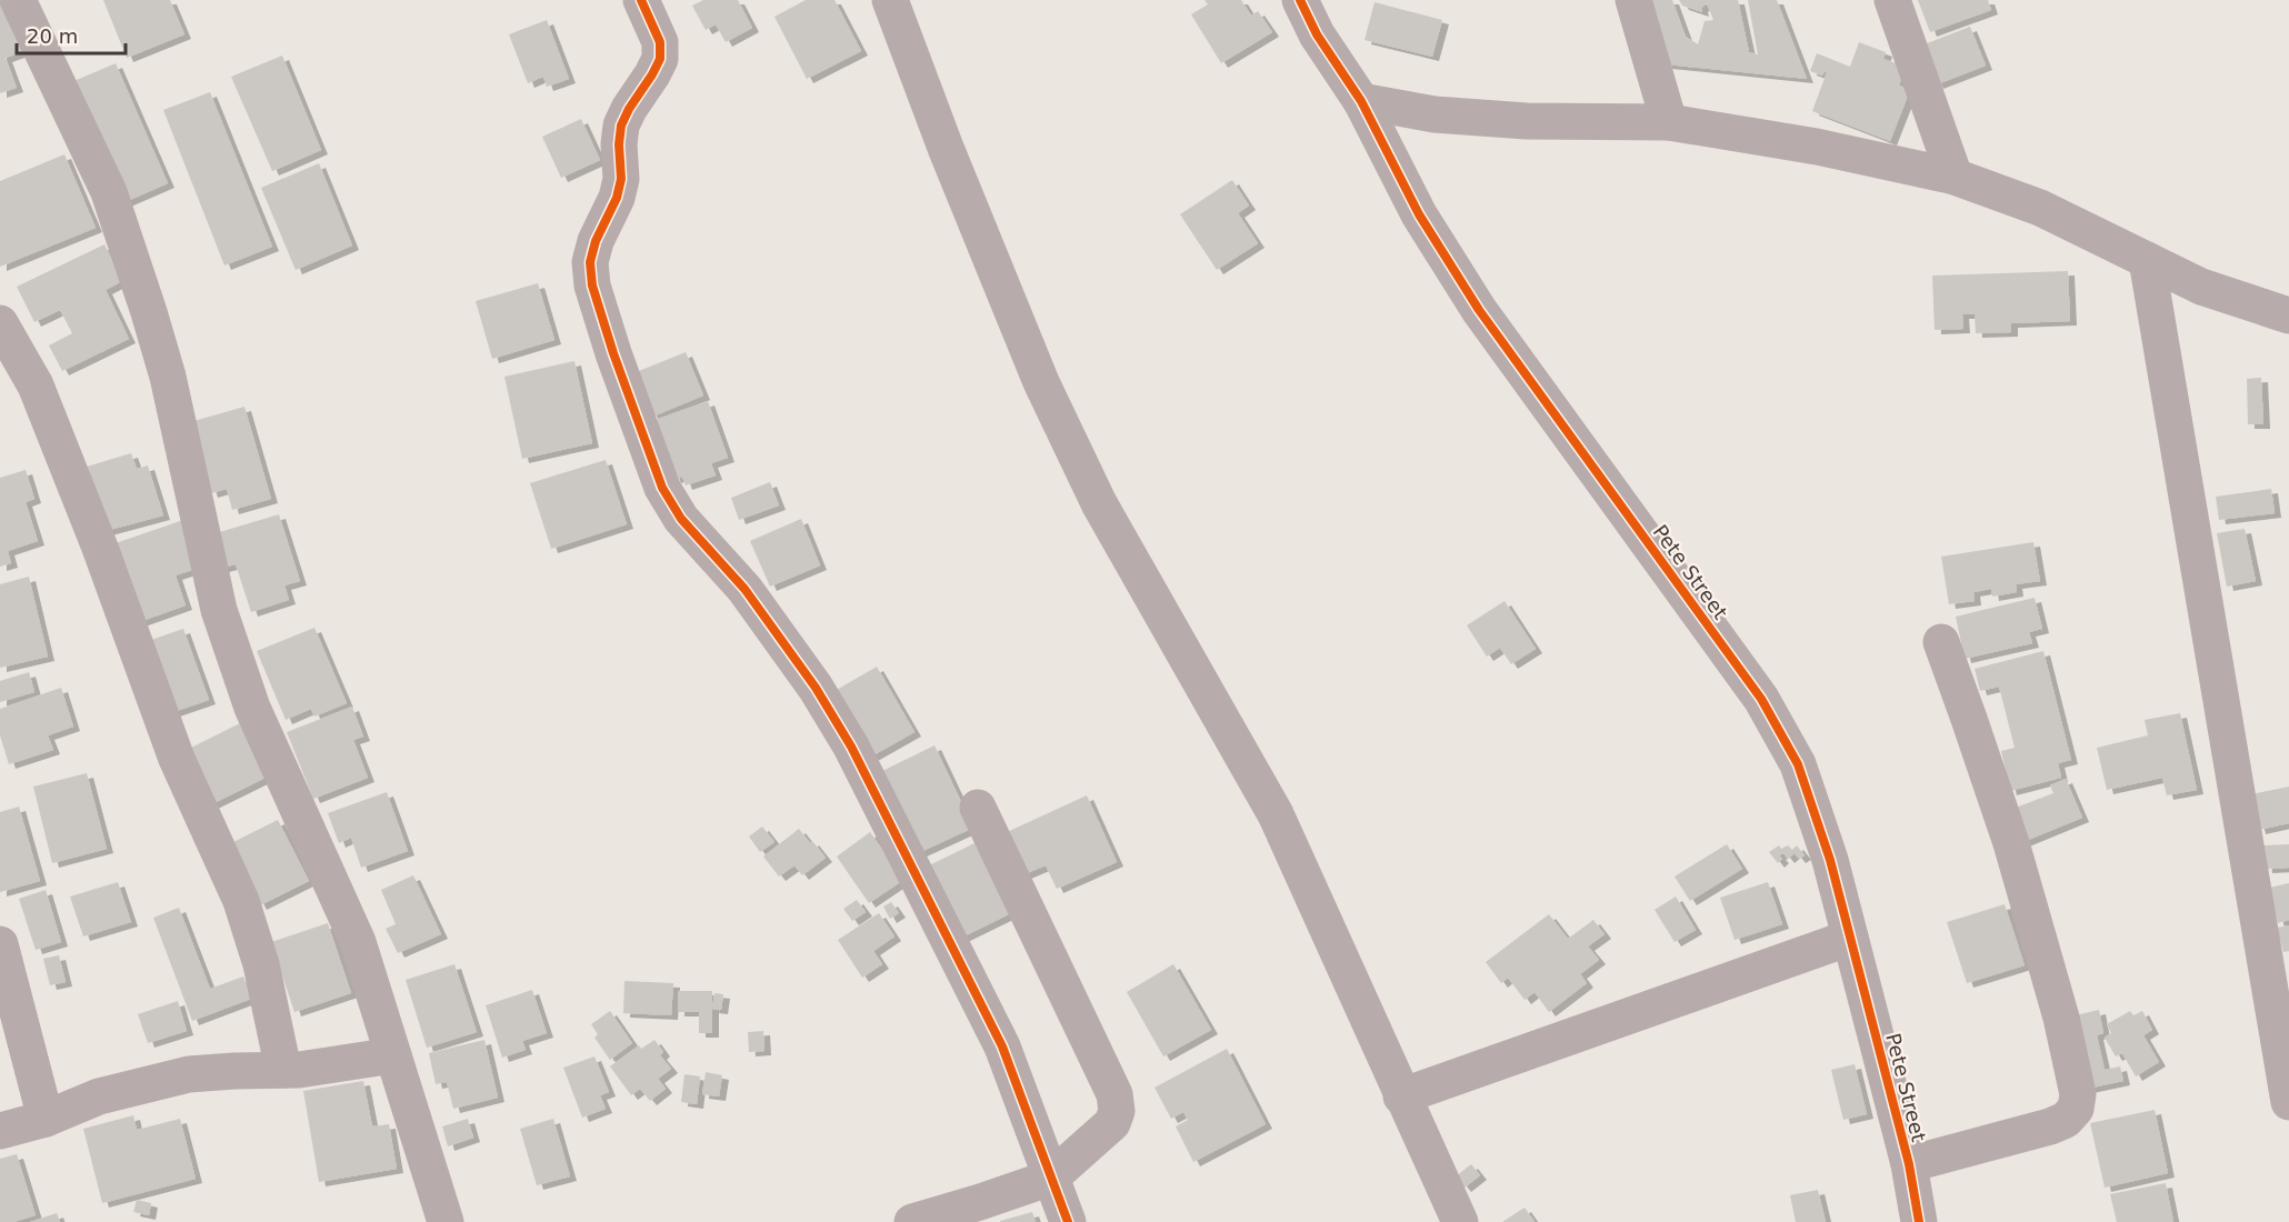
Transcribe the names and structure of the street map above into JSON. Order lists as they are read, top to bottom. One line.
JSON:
{"streets":{"street":["Pete Street"]},"scale_bar":"20 m"}
